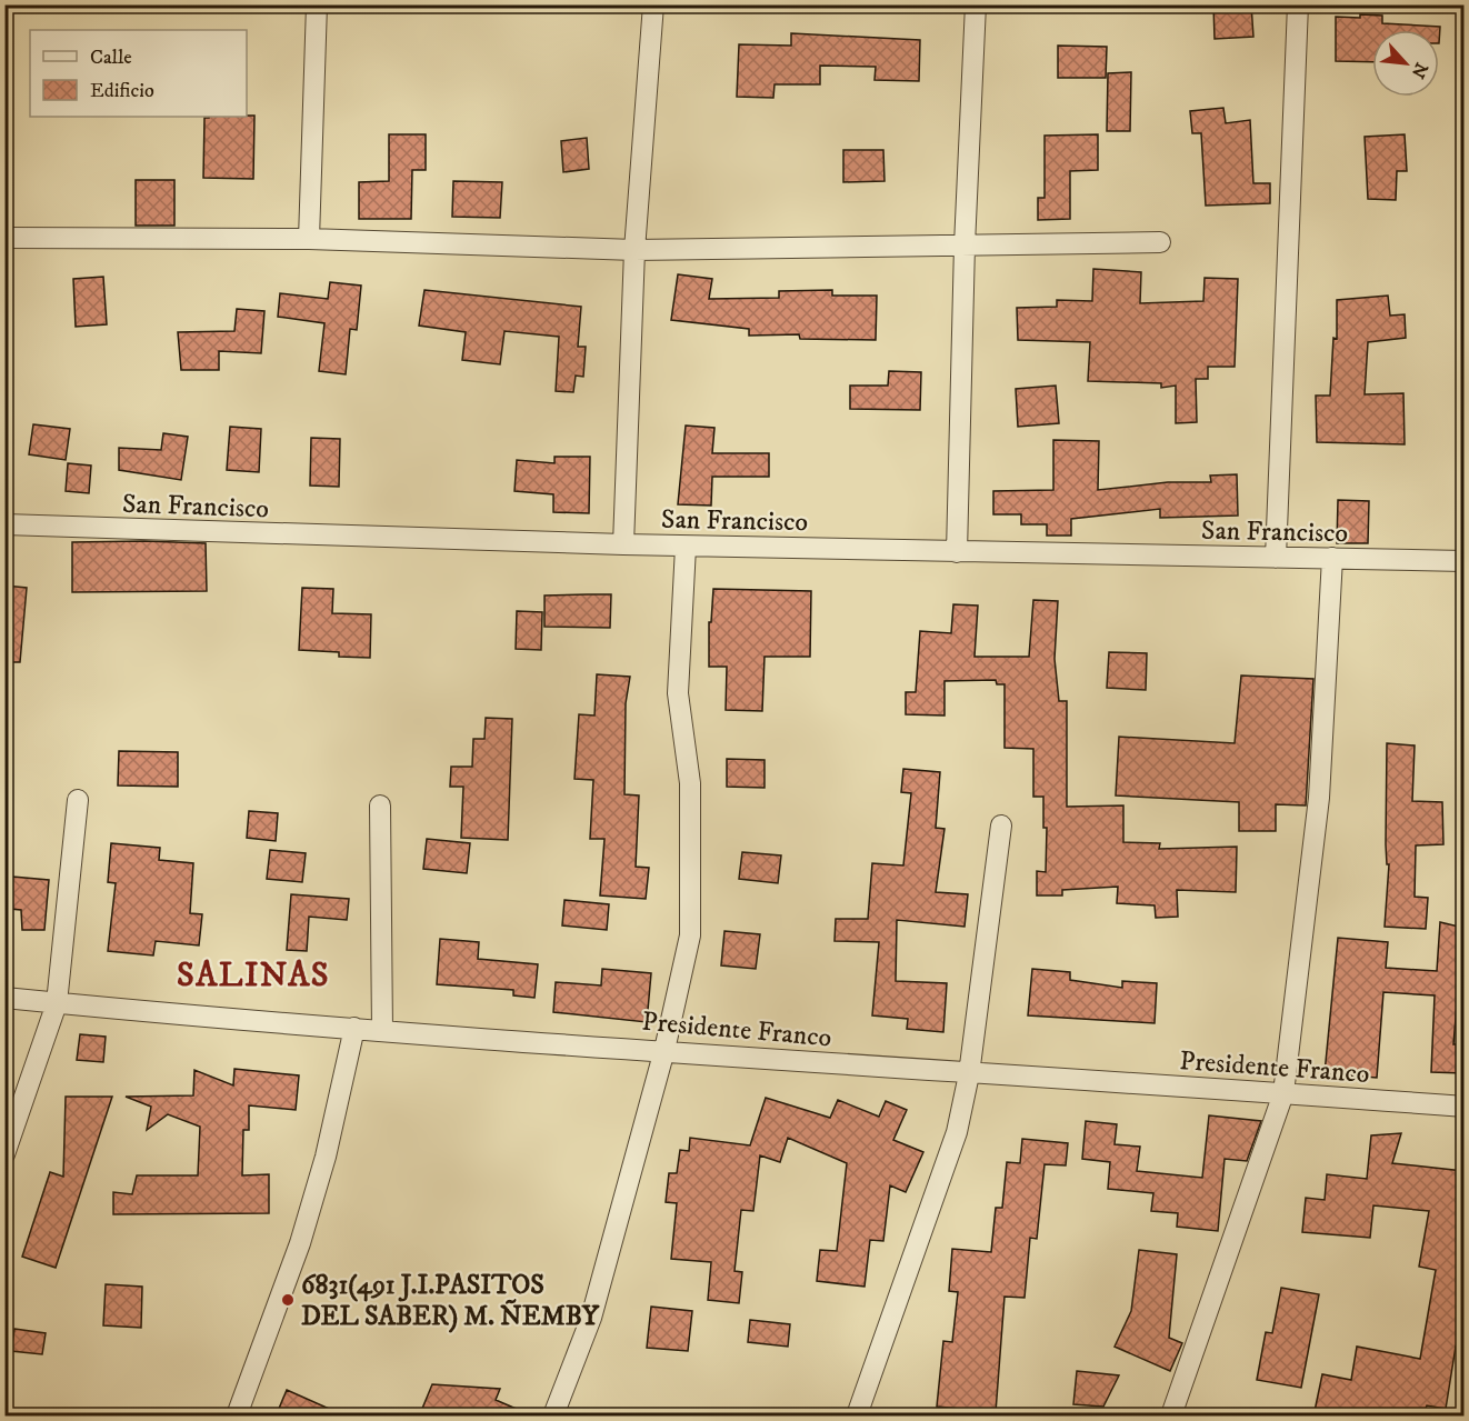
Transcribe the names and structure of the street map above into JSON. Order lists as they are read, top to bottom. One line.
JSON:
{"streets":{"street":["San Francisco","Presidente Franco"]},"districts":["SALINAS"],"places":["6831(491 J.I.PASITOS DEL SABER) M. ÑEMBY"],"legend":["Calle","Edificio"],"north":"bottom right"}
